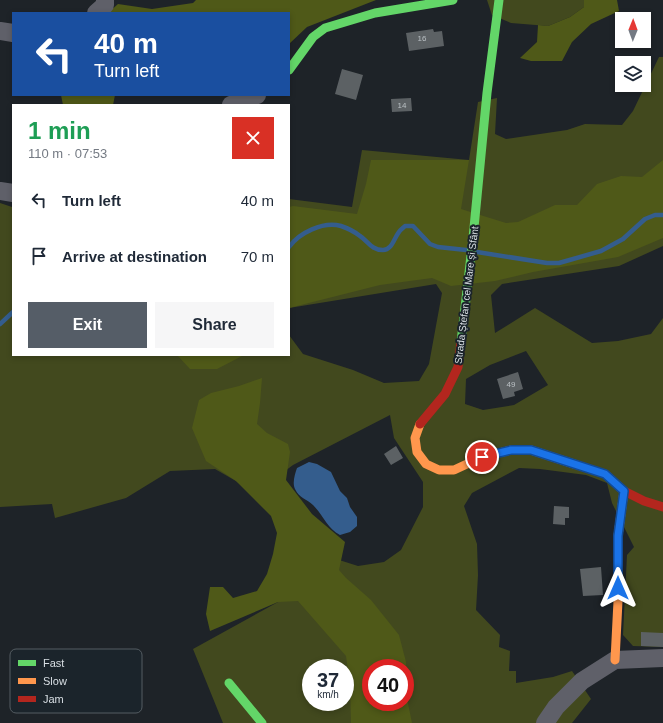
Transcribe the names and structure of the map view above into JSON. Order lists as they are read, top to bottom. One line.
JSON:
{"streets":{"street":["Strada Ștefan cel Mare și Sfânt"]},"house_numbers":["16","14","49"],"legend":["Fast","Slow","Jam"],"north":"top","page":{"turn":["40 m","Turn left"],"heading":["1 min","110 m · 07:53"],"list":[{"name":"Turn left","value":"40 m"},{"name":"Arrive at destination","value":"70 m"}],"buttons":["Exit","Share"],"speed":"37 km/h","limit":"40"}}
